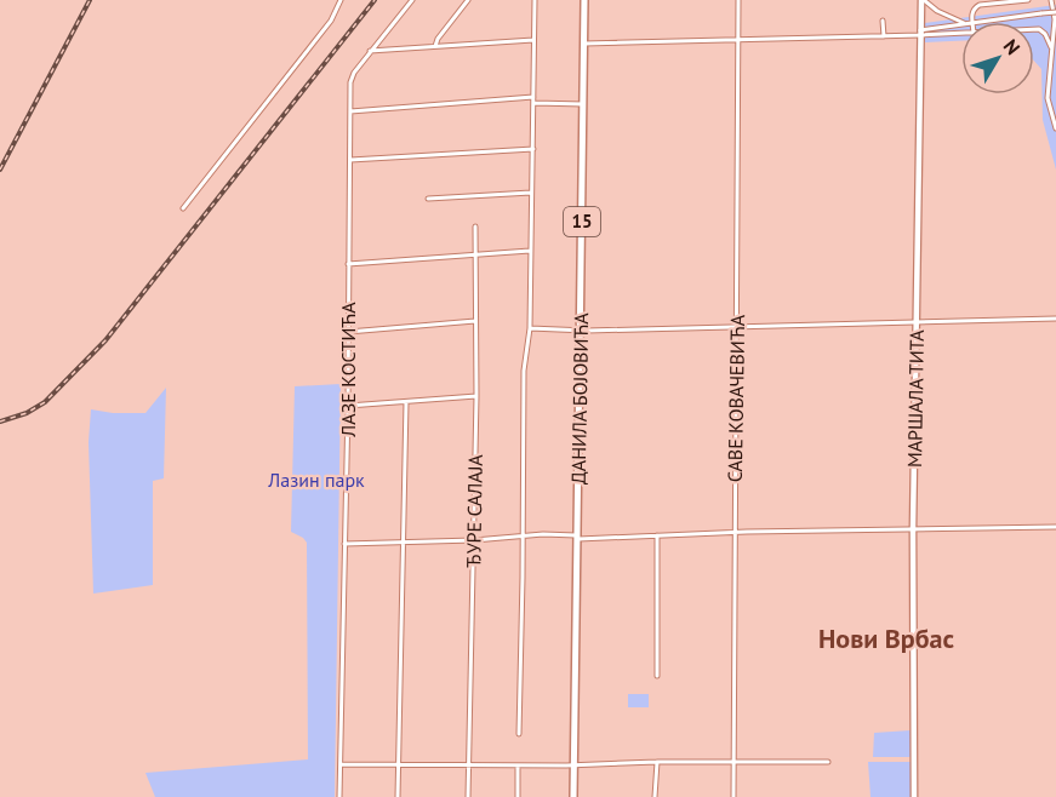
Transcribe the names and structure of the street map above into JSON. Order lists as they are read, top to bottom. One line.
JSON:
{"streets":{"main road":["15","ДАНИЛА БОЈОВИЋА"],"street":["ЛАЗЕ КОСТИЋА","САВЕ КОВАЧЕВИЋА","МАРШАЛА ТИТА","ЂУРЕ САЛАЈА"]},"districts":["Нови Врбас"],"parks":["Лазин парк"],"north":"top right"}
